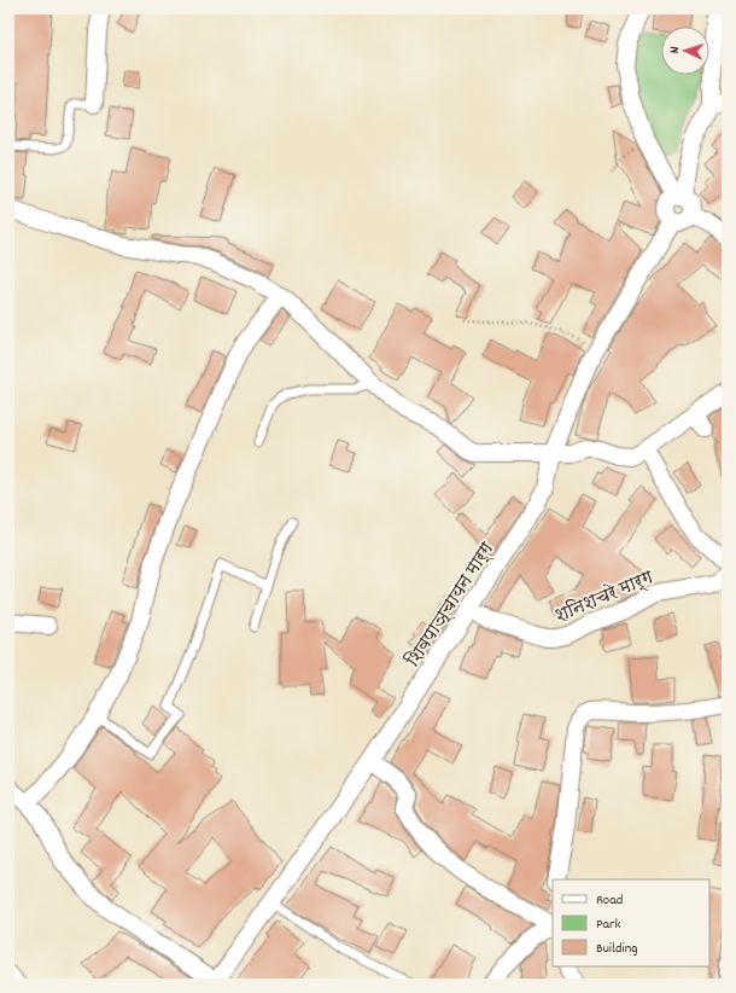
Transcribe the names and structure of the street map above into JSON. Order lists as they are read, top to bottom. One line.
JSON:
{"streets":{"street":["शनिशचरे मार्ग","शिवपाञ्चायन मार्ग"]},"crossings":[["शनिशचरे मार्ग","शिवपाञ्चायन मार्ग"]],"legend":["Road","Park","Building"],"north":"left"}
